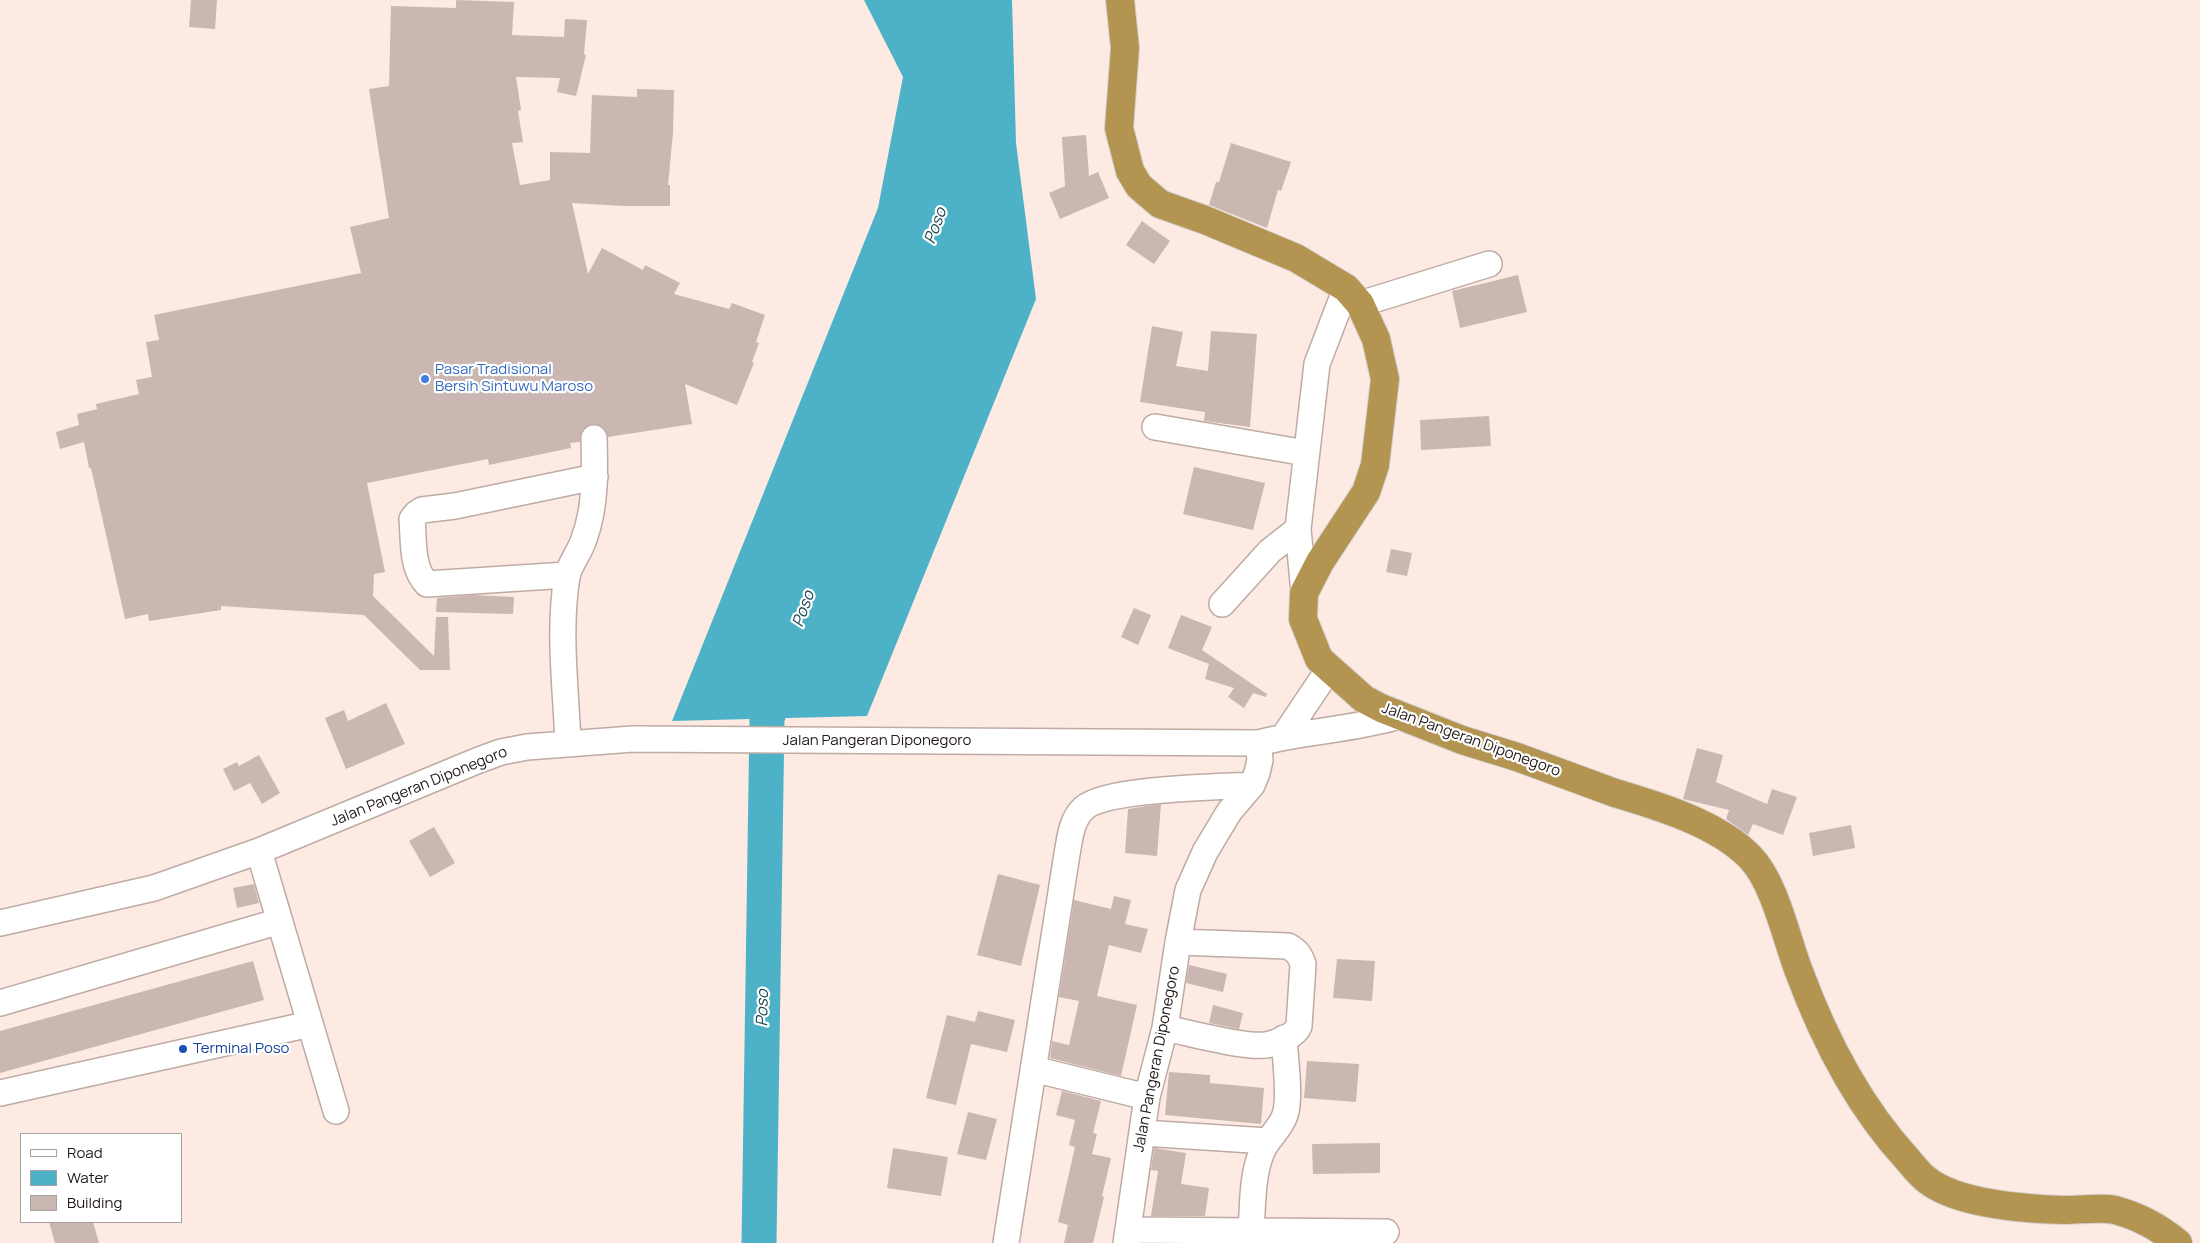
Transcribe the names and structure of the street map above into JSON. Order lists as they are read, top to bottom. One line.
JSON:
{"streets":{"highway":["Jalan Pangeran Diponegoro"]},"water":["Poso"],"places":["Pasar Tradisional Bersih Sintuwu Maroso","Terminal Poso"],"legend":["Road","Water","Building"]}
